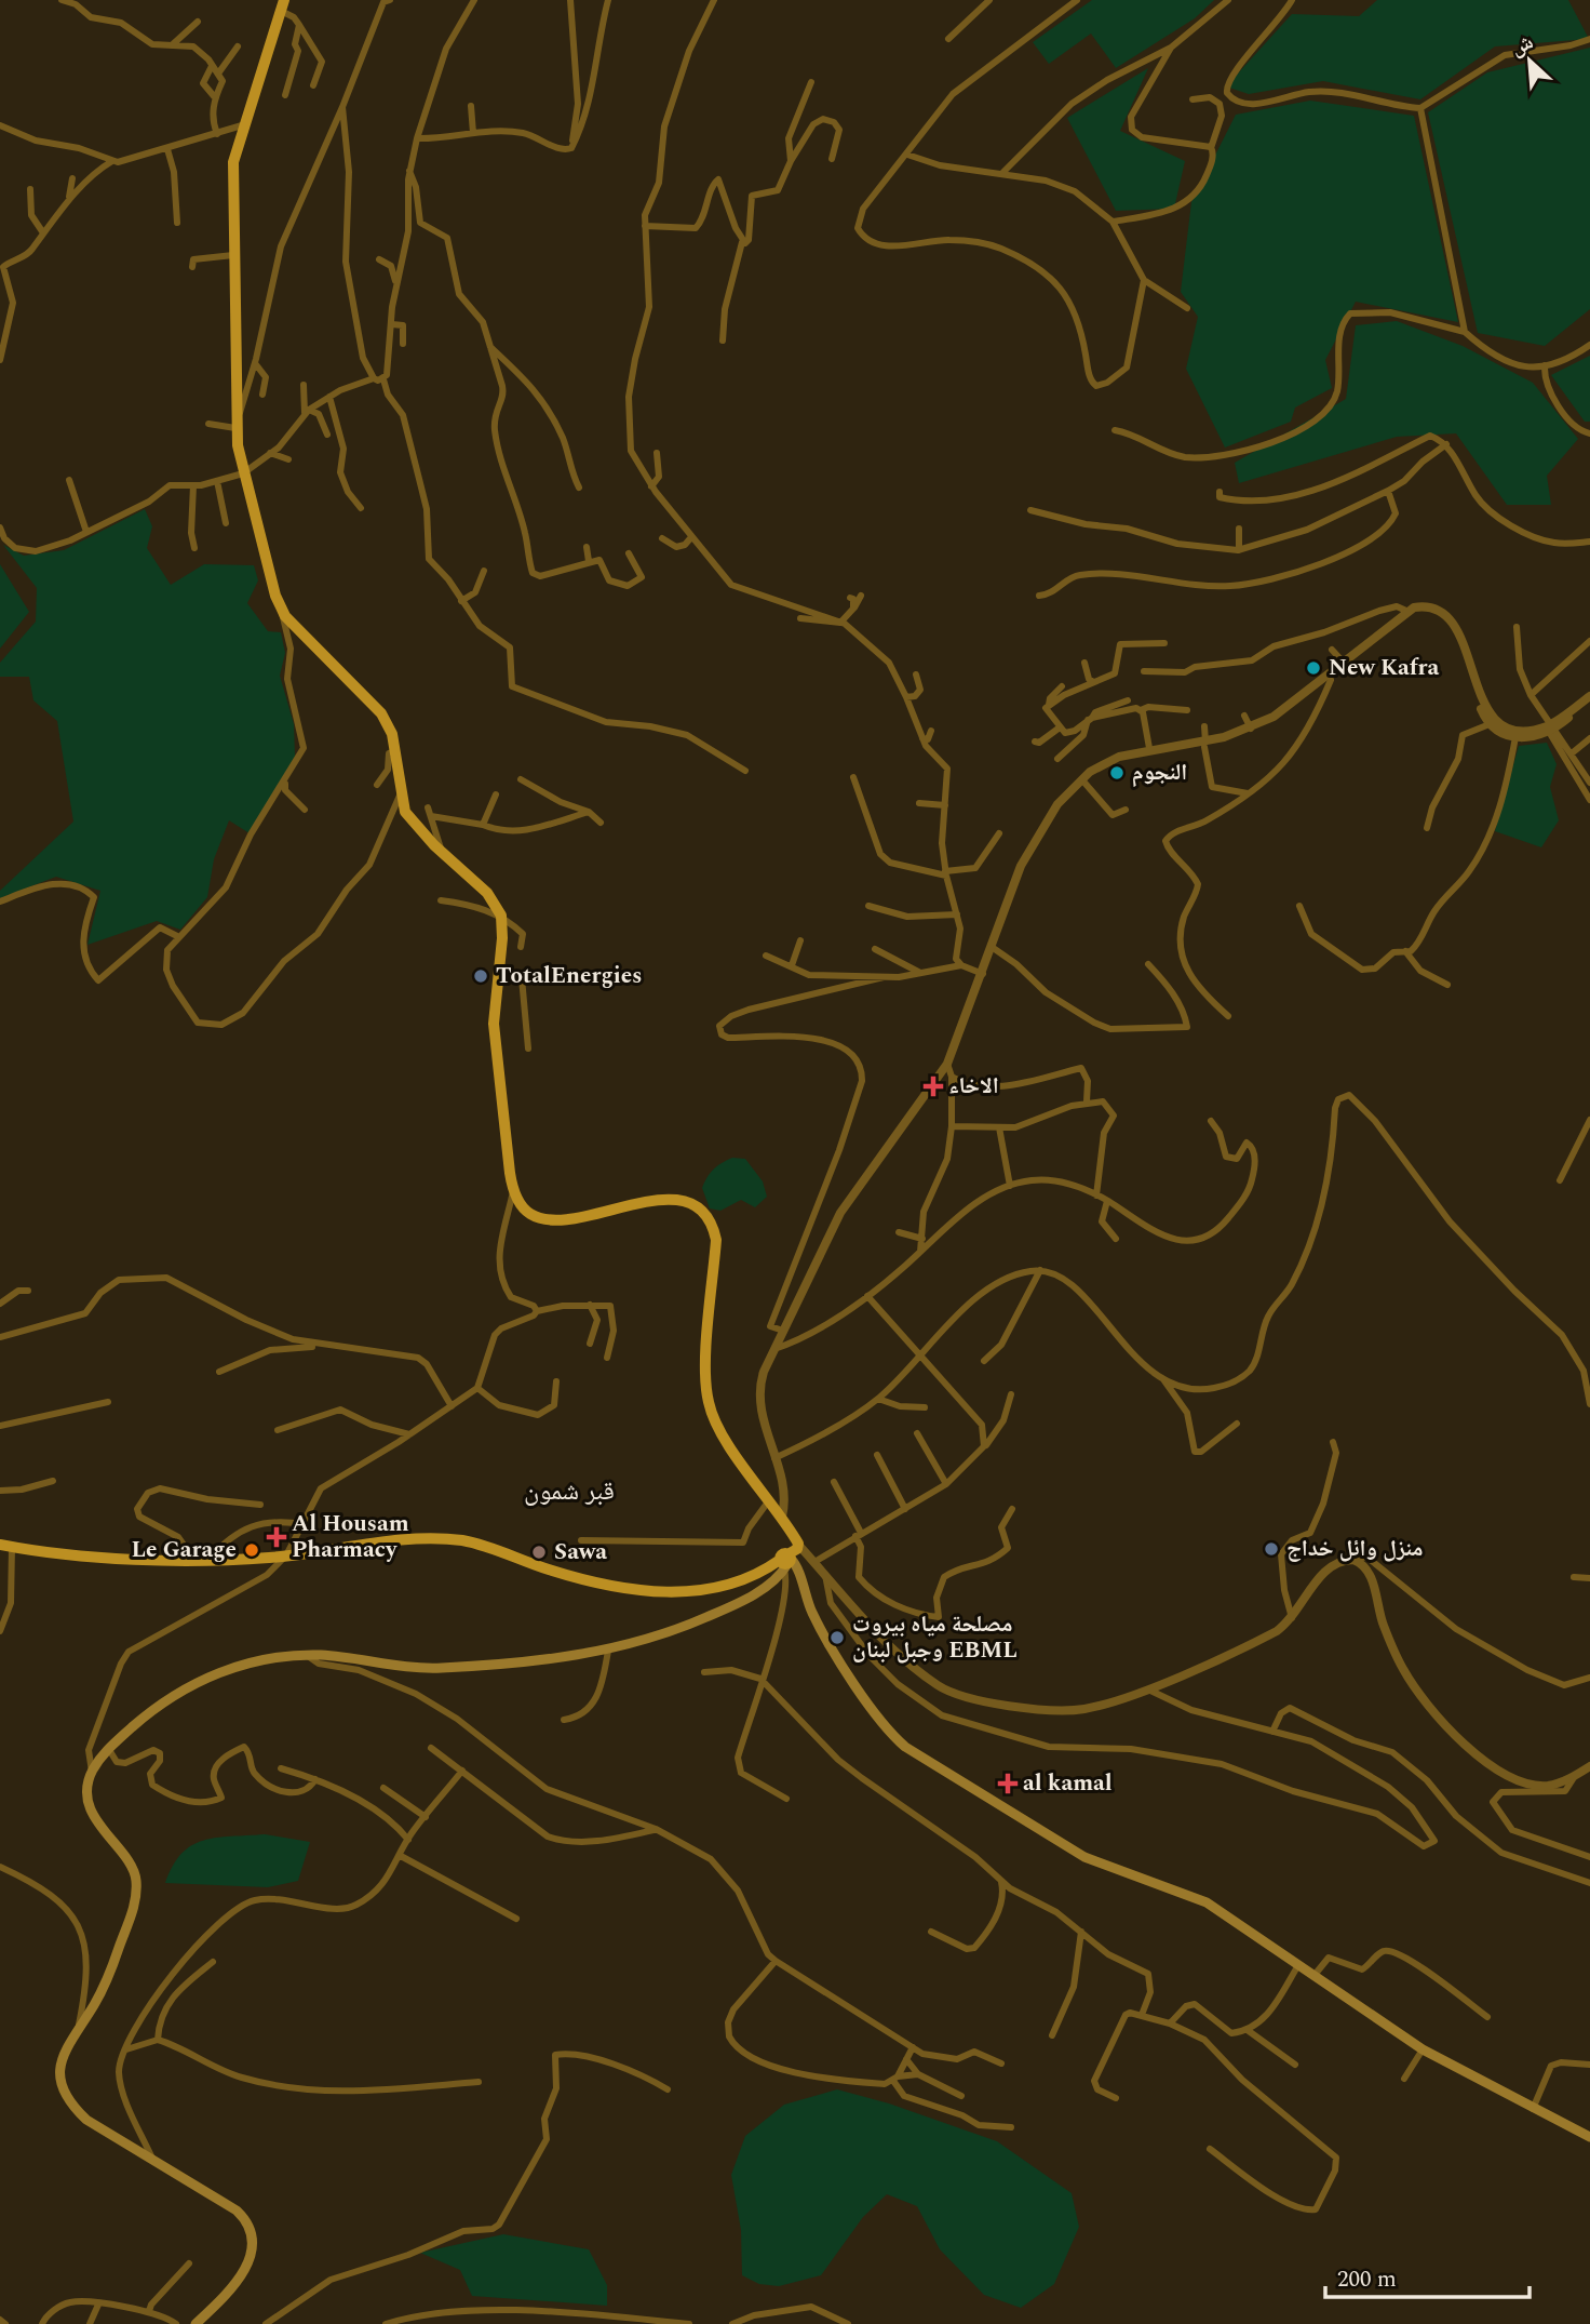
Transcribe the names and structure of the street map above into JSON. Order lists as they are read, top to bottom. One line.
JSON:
{"districts":["قبر شمون"],"places":{"other":["New Kafra","النجوم","TotalEnergies","منزل وائل خداج","Le Garage","Sawa","مصلحة مياه بيروت وجبل لبنان EBML"],"health":["الاخاء","Al Housam Pharmacy","al kamal"]},"scale_bar":"200 m","north":"top left"}
